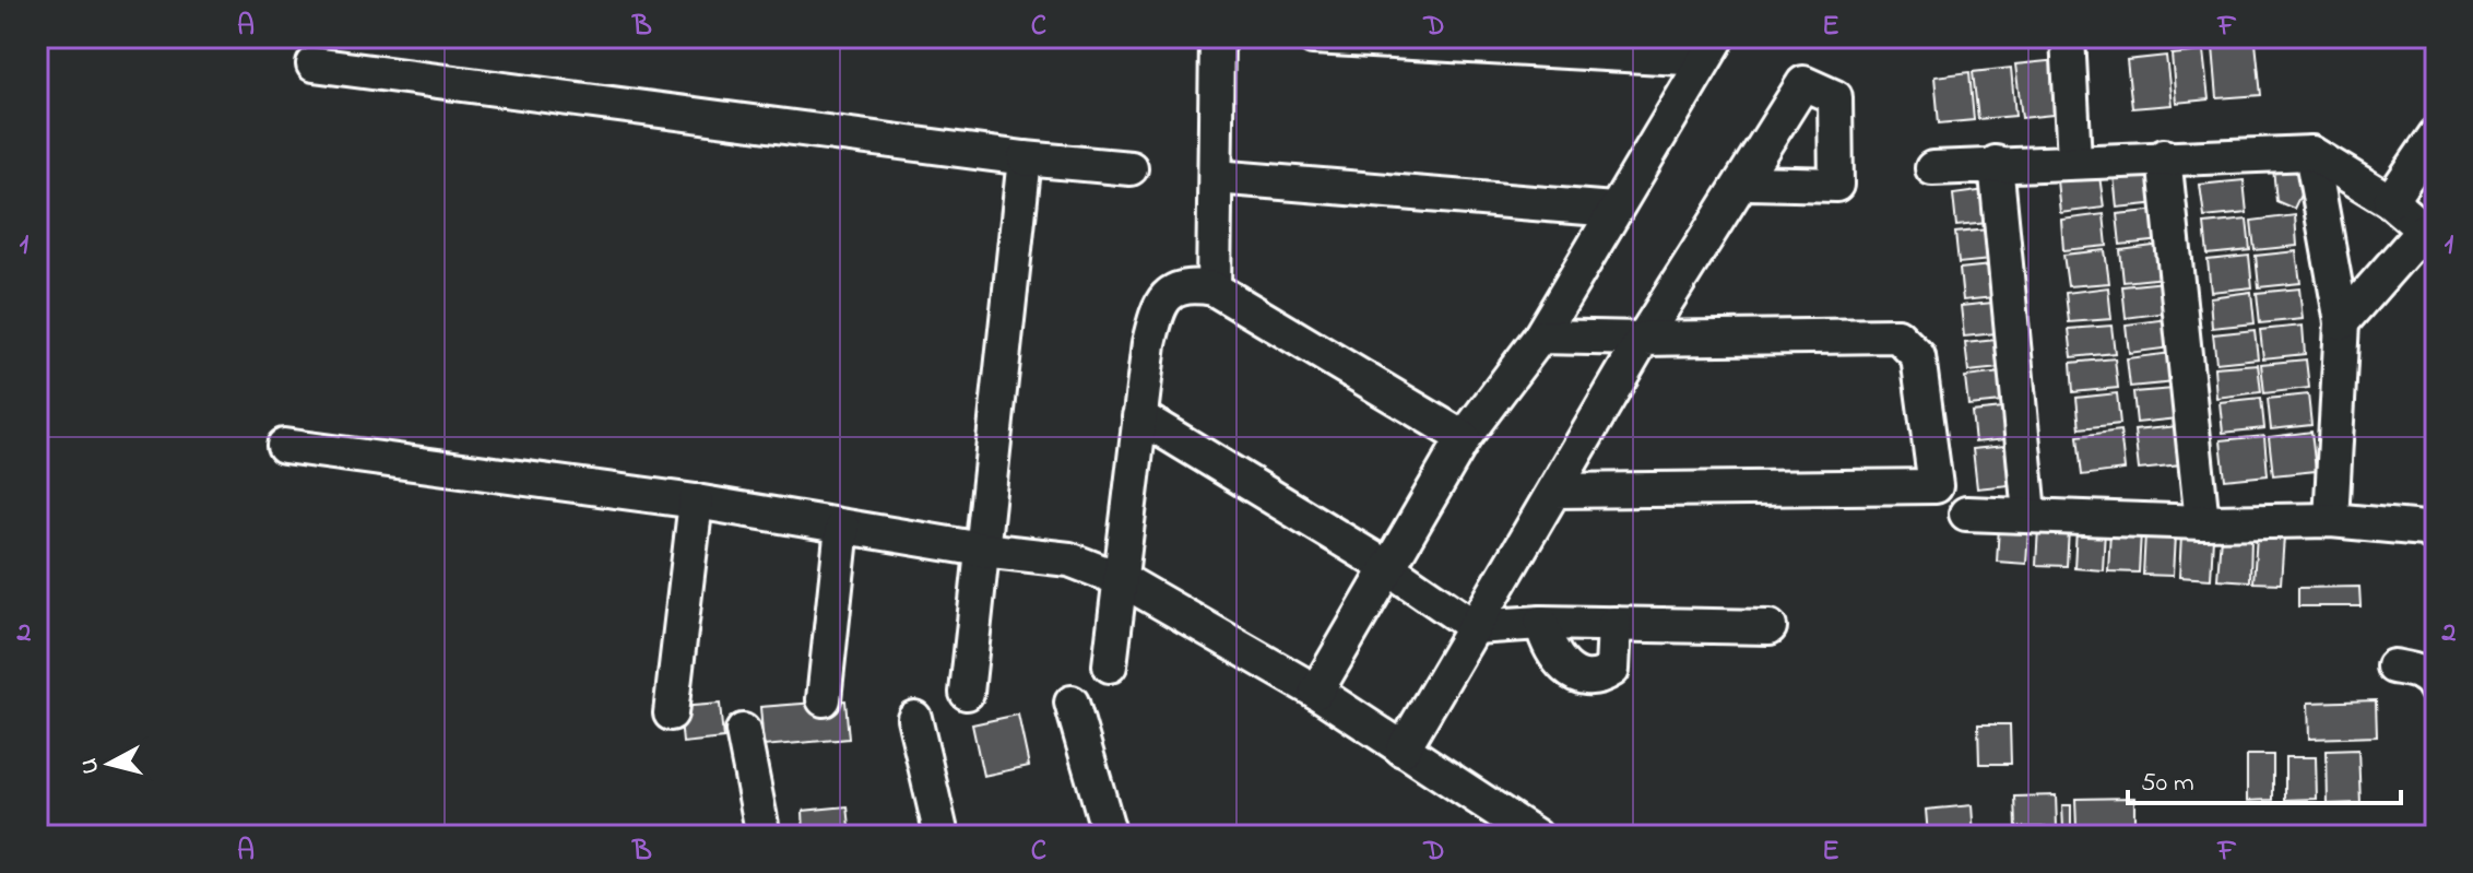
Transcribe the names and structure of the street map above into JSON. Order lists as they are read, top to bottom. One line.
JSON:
{"scale_bar":"50 m","north":"left","grid":{"columns":["A","B","C","D","E","F"],"rows":["1","2"]}}
